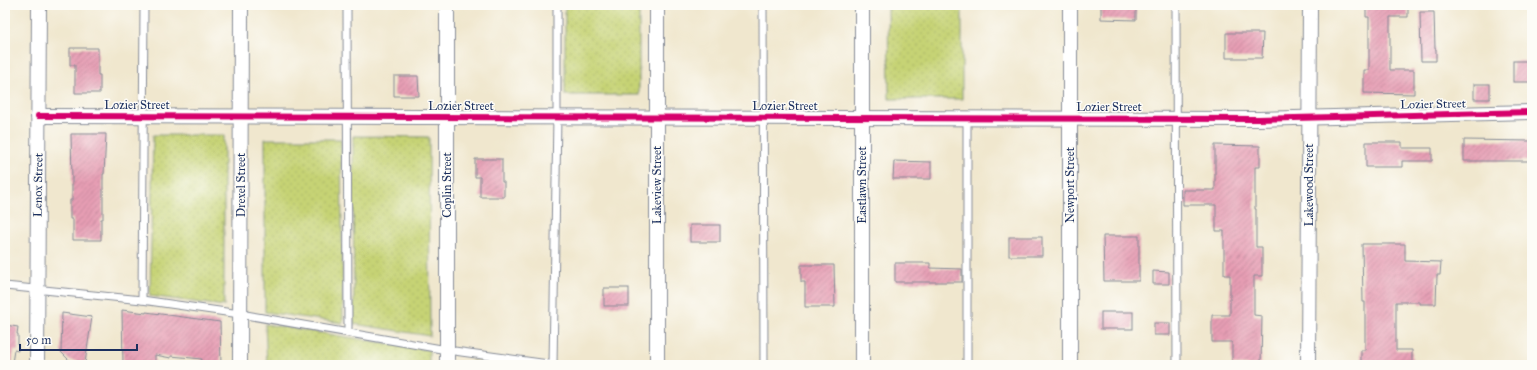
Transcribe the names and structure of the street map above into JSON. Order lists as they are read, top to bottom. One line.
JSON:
{"streets":{"street":["Lozier Street","Lenox Street","Drexel Street","Coplin Street","Lakeview Street","Eastlawn Street","Newport Street","Lakewood Street"]},"crossings":[["Lozier Street","Lenox Street"],["Lozier Street","Drexel Street"],["Lozier Street","Coplin Street"],["Lozier Street","Lakeview Street"],["Lozier Street","Eastlawn Street"],["Lozier Street","Newport Street"],["Lozier Street","Lakewood Street"]],"scale_bar":"50 m"}
